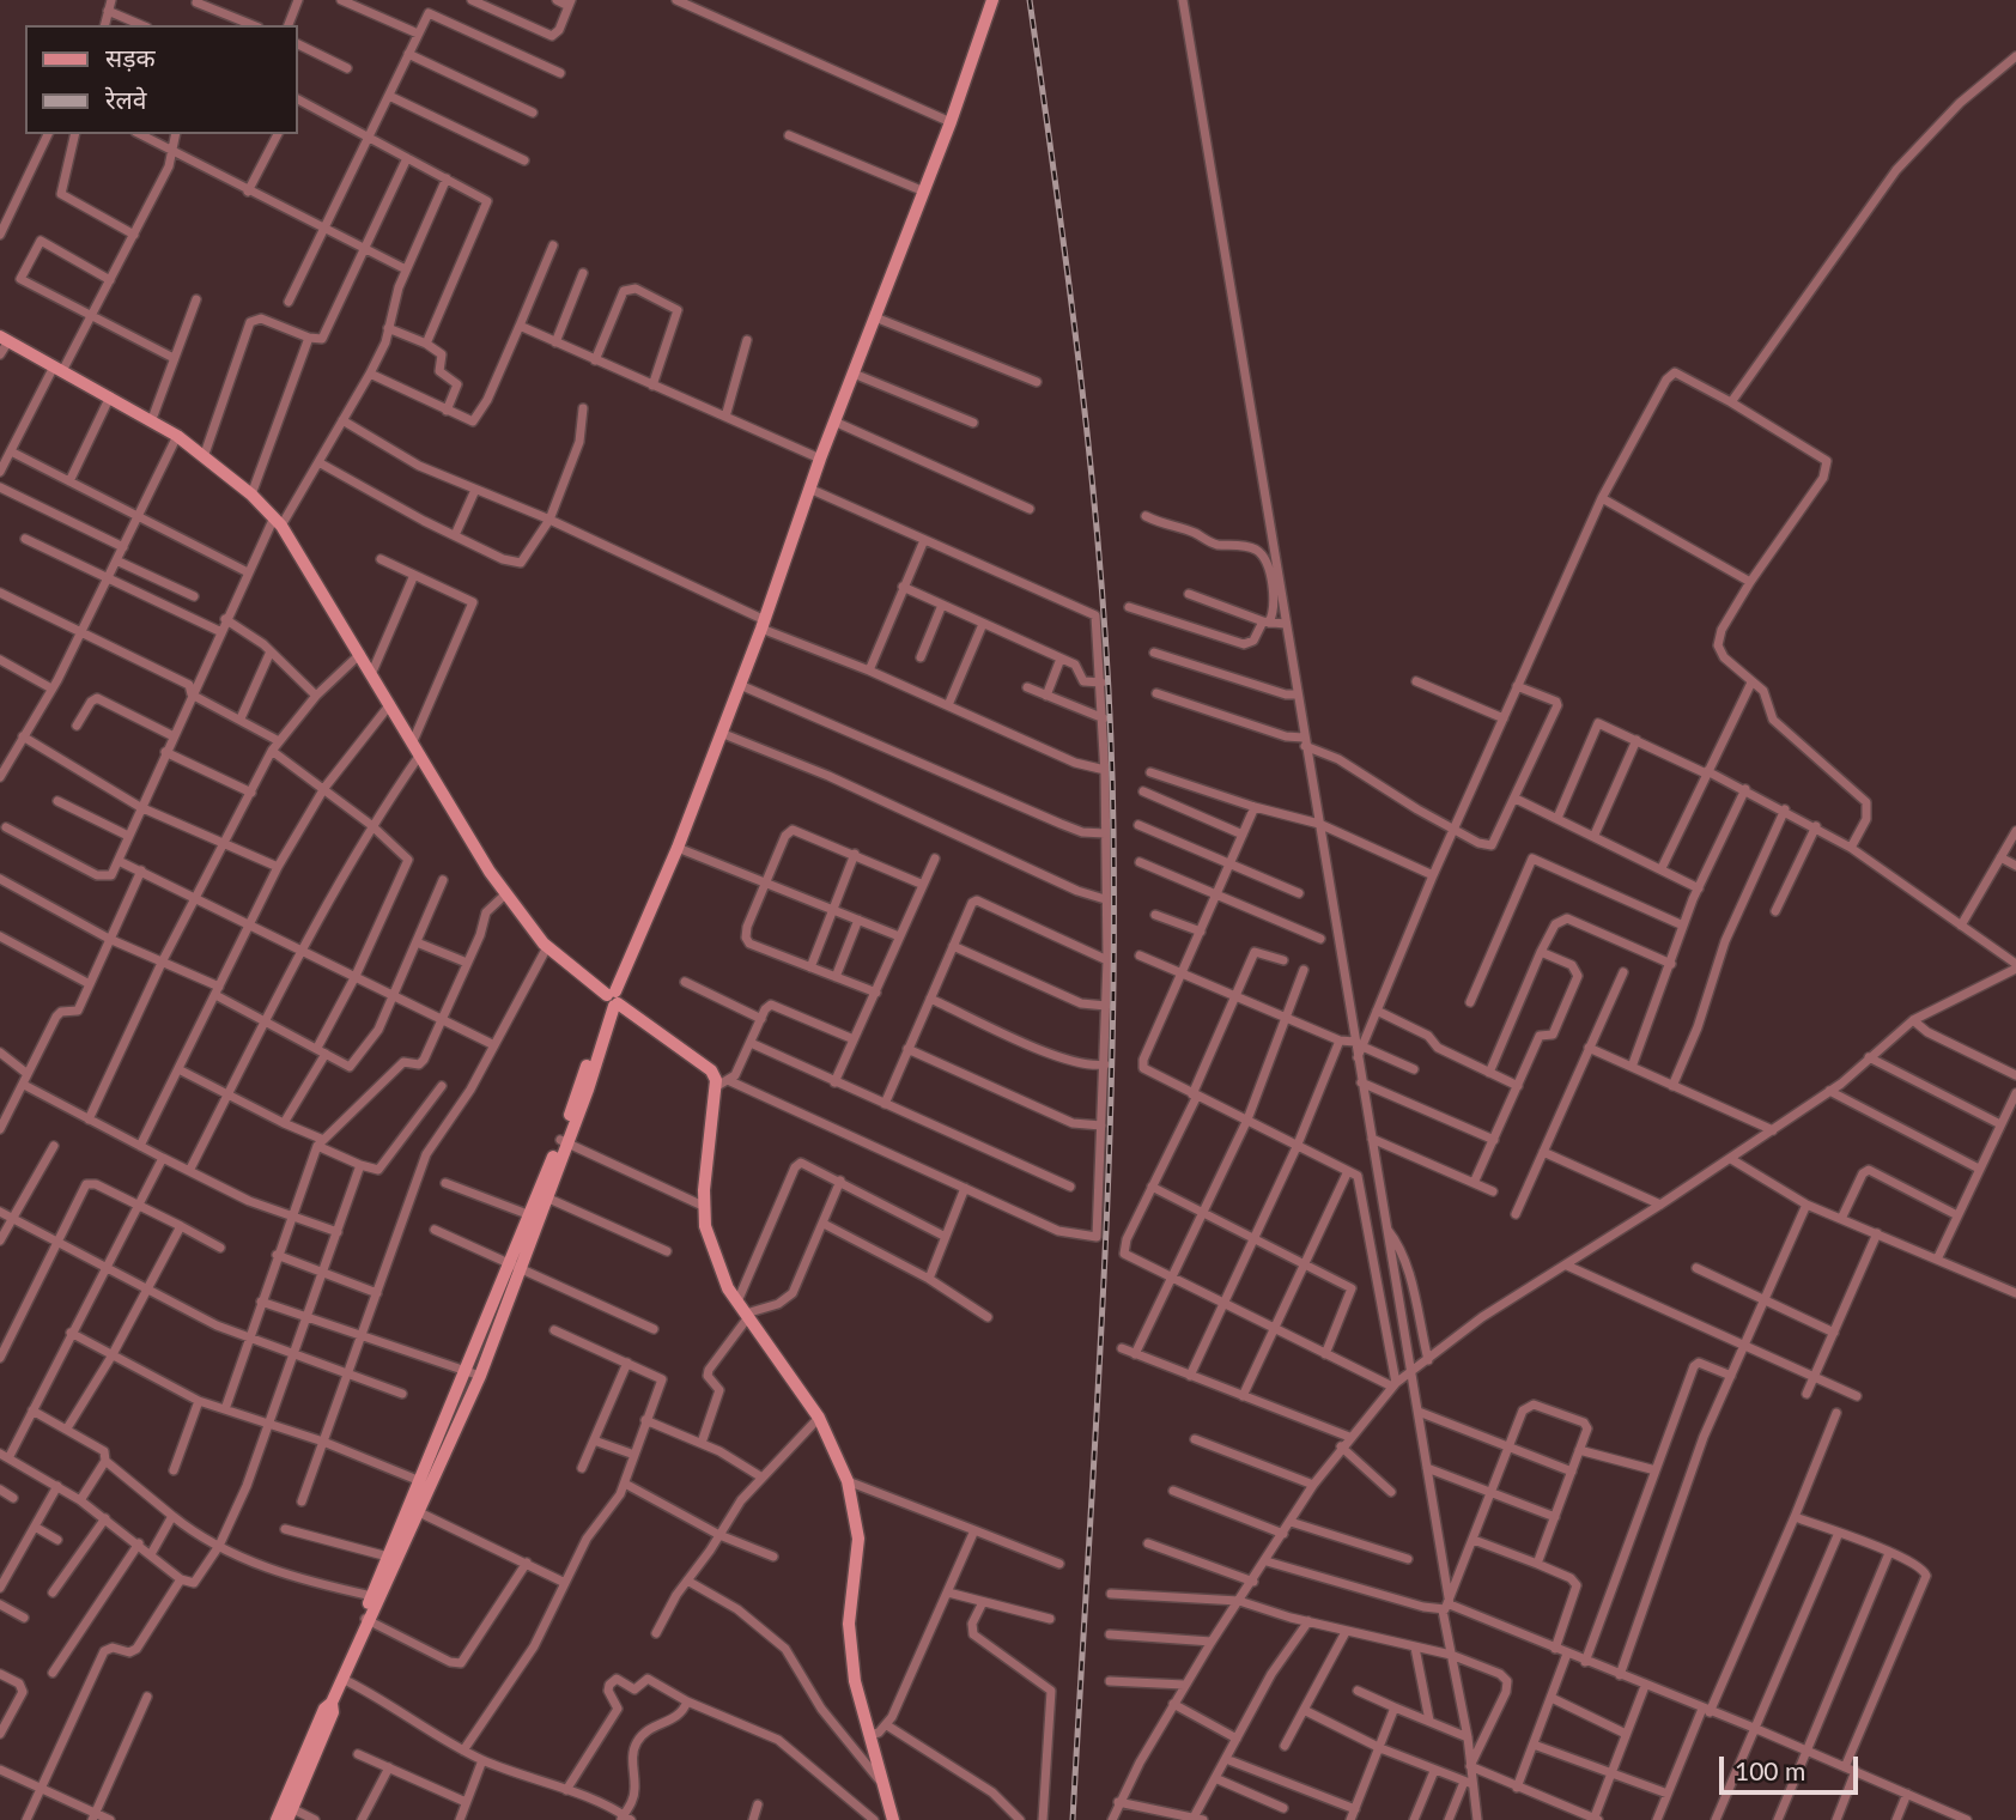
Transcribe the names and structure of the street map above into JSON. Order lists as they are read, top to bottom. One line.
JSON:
{"legend":["सड़क","रेलवे"],"scale_bar":"100 m"}
